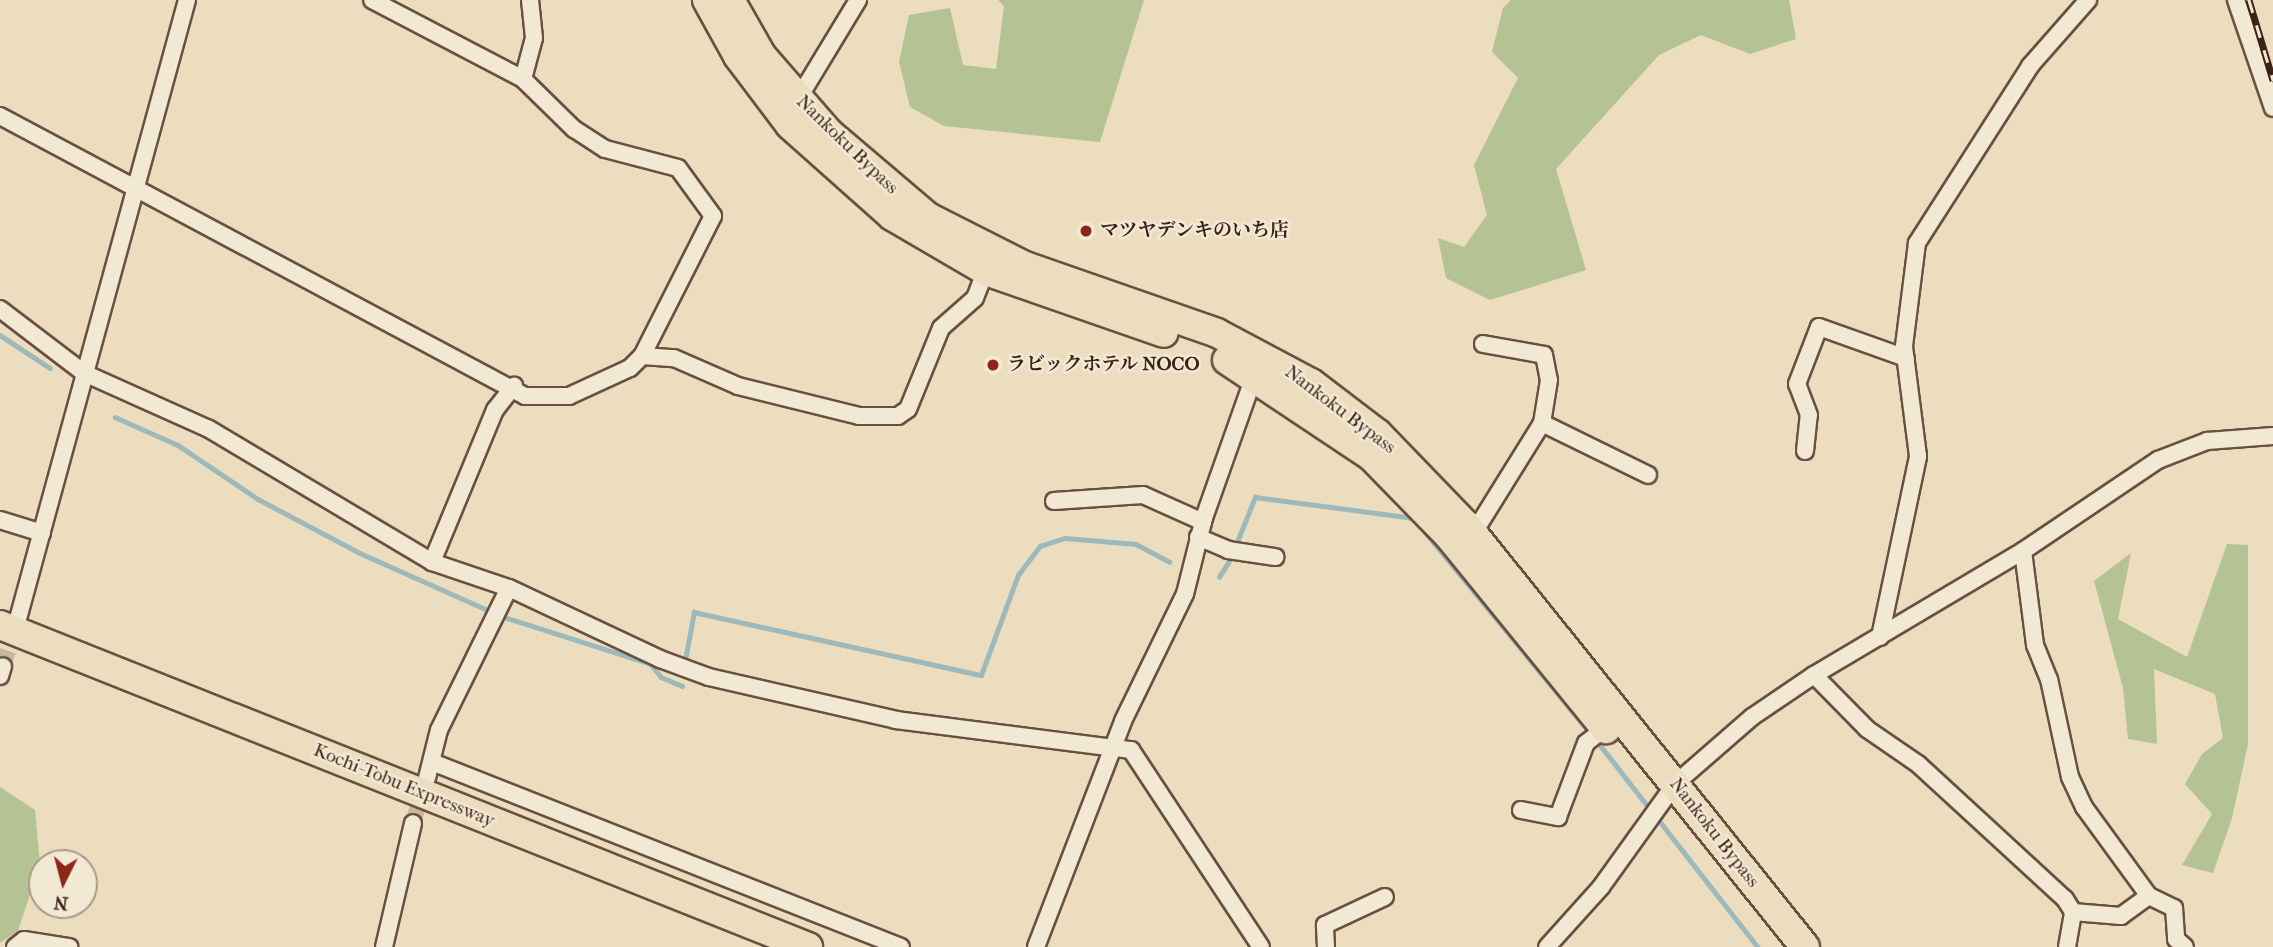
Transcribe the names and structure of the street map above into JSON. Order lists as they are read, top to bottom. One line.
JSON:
{"streets":{"highway":["Nankoku Bypass","Kochi-Tobu Expressway"]},"places":["マツヤデンキのいち店","ラビックホテル NOCO"],"north":"bottom"}
